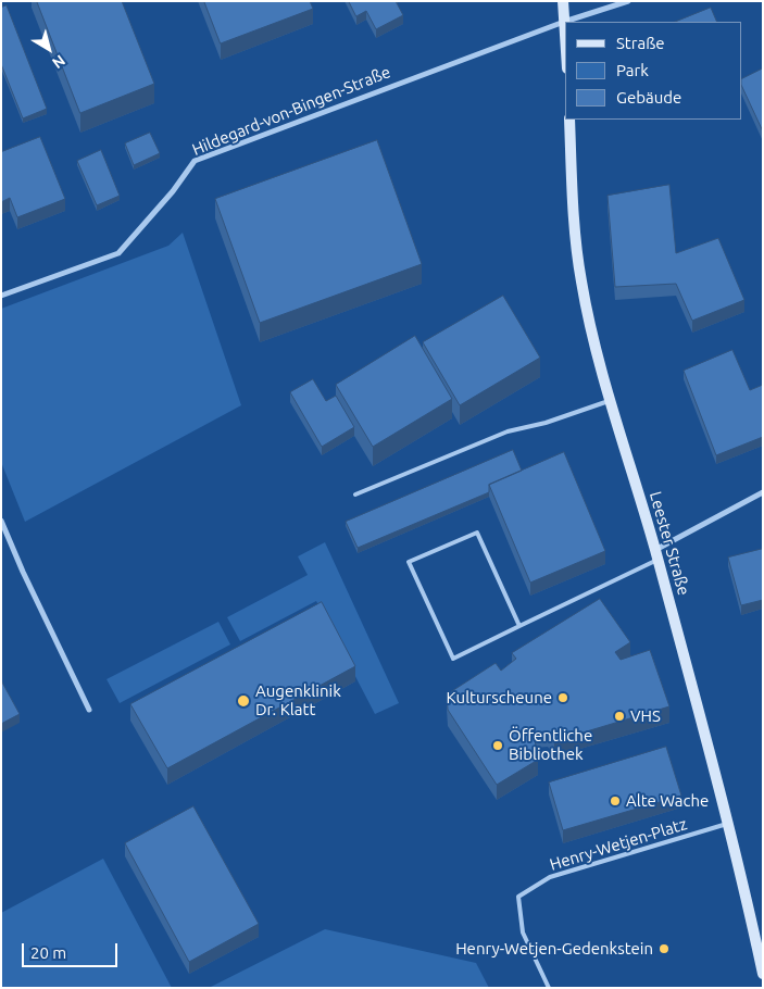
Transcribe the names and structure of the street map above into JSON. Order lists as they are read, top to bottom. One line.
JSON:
{"streets":{"street":["Hildegard-von-Bingen-Straße","Leester Straße"],"lane":["Henry-Wetjen-Platz"]},"crossings":[["Leester Straße","Henry-Wetjen-Platz"]],"places":["Kulturscheune","Augenklinik Dr. Klatt","VHS","Öffentliche Bibliothek","Alte Wache","Henry-Wetjen-Gedenkstein"],"legend":["Straße","Park","Gebäude"],"scale_bar":"20 m","north":"bottom right"}
